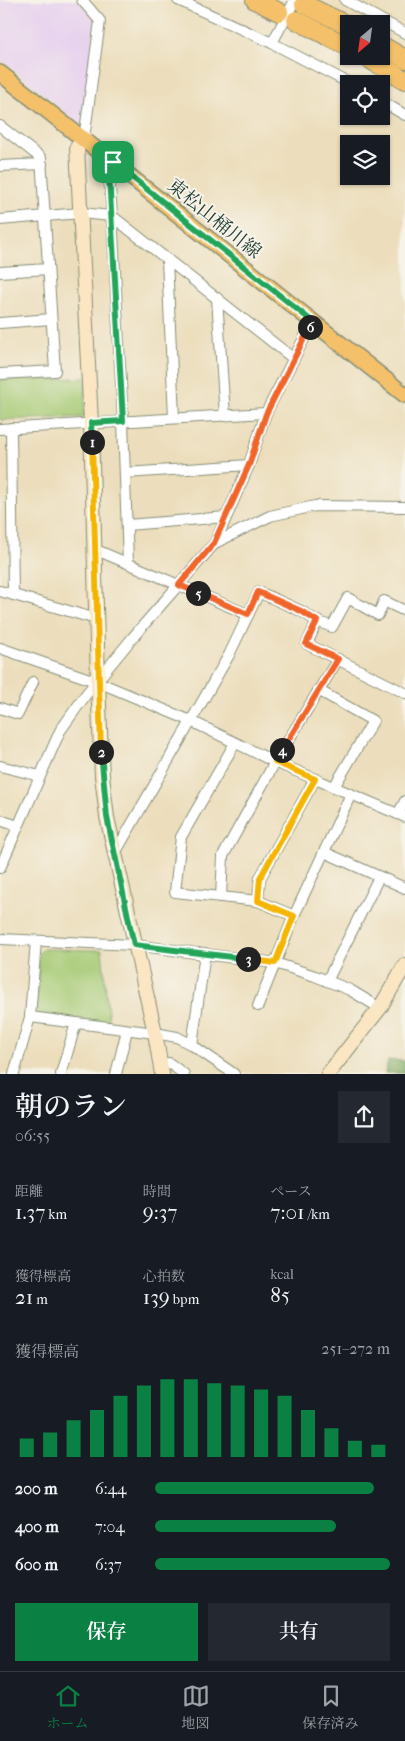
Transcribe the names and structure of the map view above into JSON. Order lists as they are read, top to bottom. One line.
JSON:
{"streets":{"main road":["東松山桶川線"]},"north":"bottom left","page":{"pins":["6","1","5","4","2","3"],"heading":["朝のラン","06:55"],"stats":[["距離","1.37 km"],["時間","9:37"],["ペース","7:01 /km"],["獲得標高","21 m"],["心拍数","139 bpm"],["kcal","85"]],"chart":["獲得標高","251–272 m"],"list":[{"name":"200 m","note":"6:44"},{"name":"400 m","note":"7:04"},{"name":"600 m","note":"6:37"}],"buttons":["保存","共有"],"tabs":["ホーム","地図","保存済み"]}}
